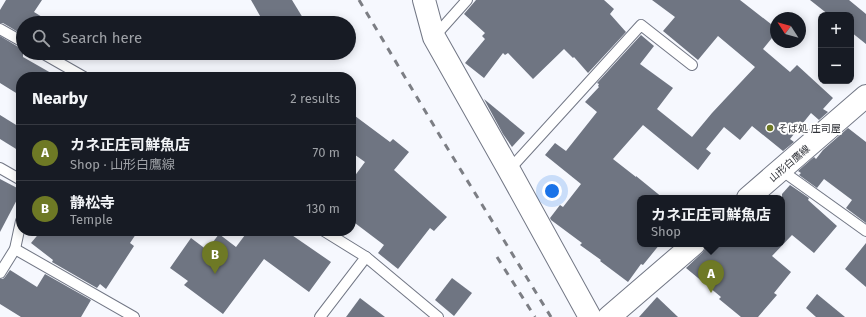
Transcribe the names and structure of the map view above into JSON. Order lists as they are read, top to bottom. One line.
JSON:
{"streets":{"street":["山形白鷹線"]},"places":["そば処 庄司屋"],"north":"top left","page":{"map_buttons":["+","−"],"search":"Search here","heading":["Nearby","2 results"],"list":[{"mark":"A","name":"カネ正庄司鮮魚店","note":"Shop · 山形白鷹線","value":"70 m"},{"mark":"B","name":"静松寺","note":"Temple","value":"130 m"}],"popup":["カネ正庄司鮮魚店","Shop"],"pins":["B","A"]}}
